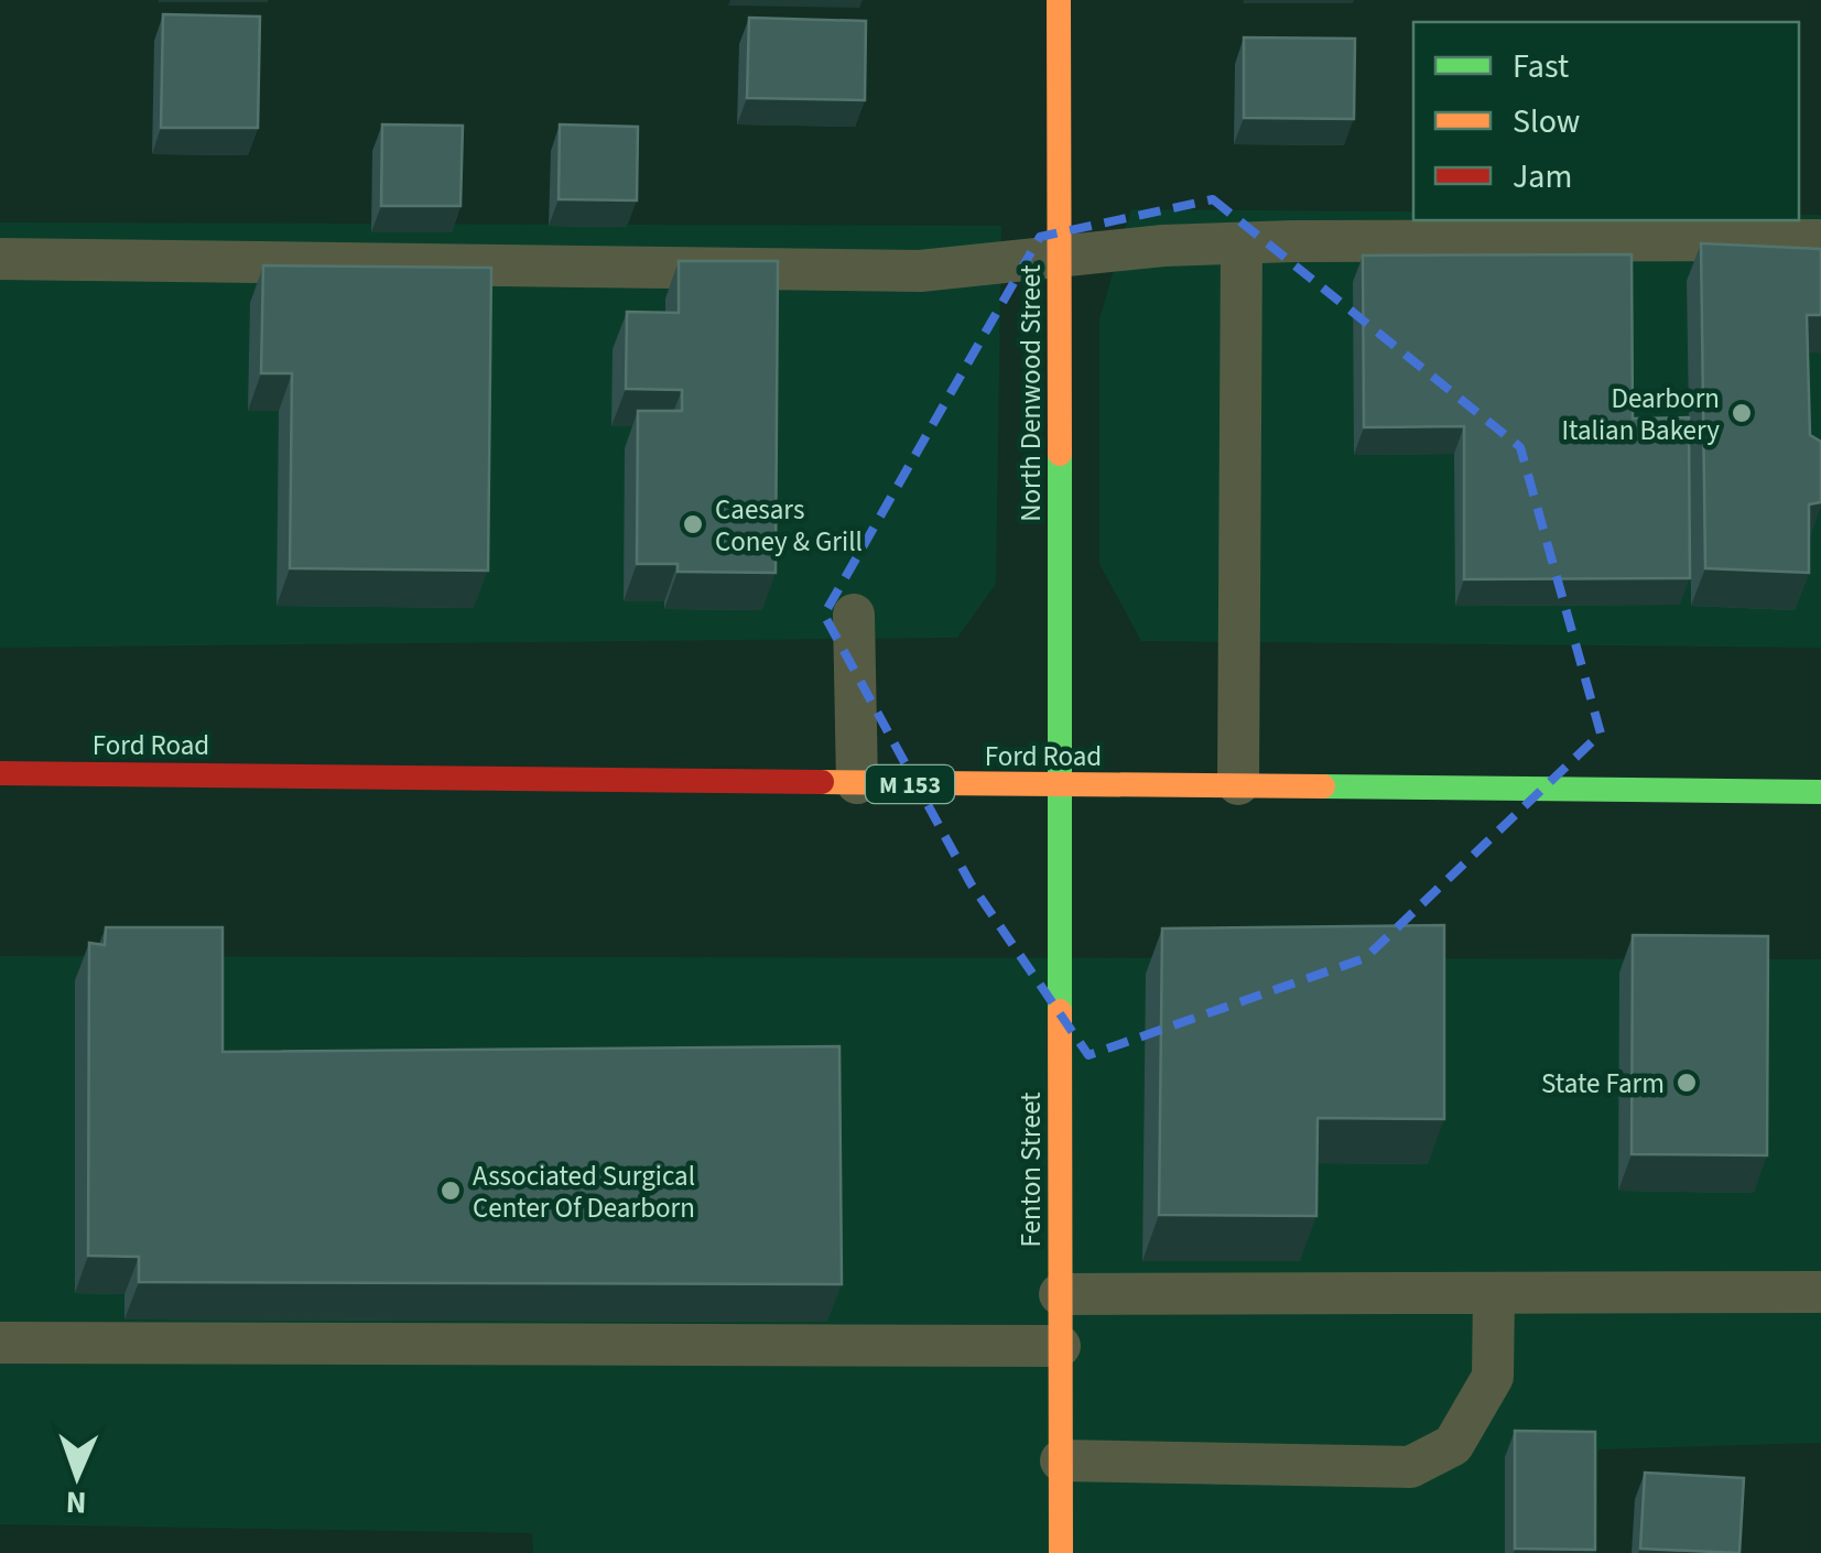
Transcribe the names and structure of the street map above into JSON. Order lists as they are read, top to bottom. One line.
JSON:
{"streets":{"main road":["North Denwood Street","Ford Road","M 153","Fenton Street"]},"crossings":[["North Denwood Street","Ford Road"],["North Denwood Street","Fenton Street"],["Ford Road","Fenton Street"]],"places":["Dearborn Italian Bakery","Caesars Coney & Grill","State Farm","Associated Surgical Center Of Dearborn"],"legend":["Fast","Slow","Jam"],"north":"bottom"}
